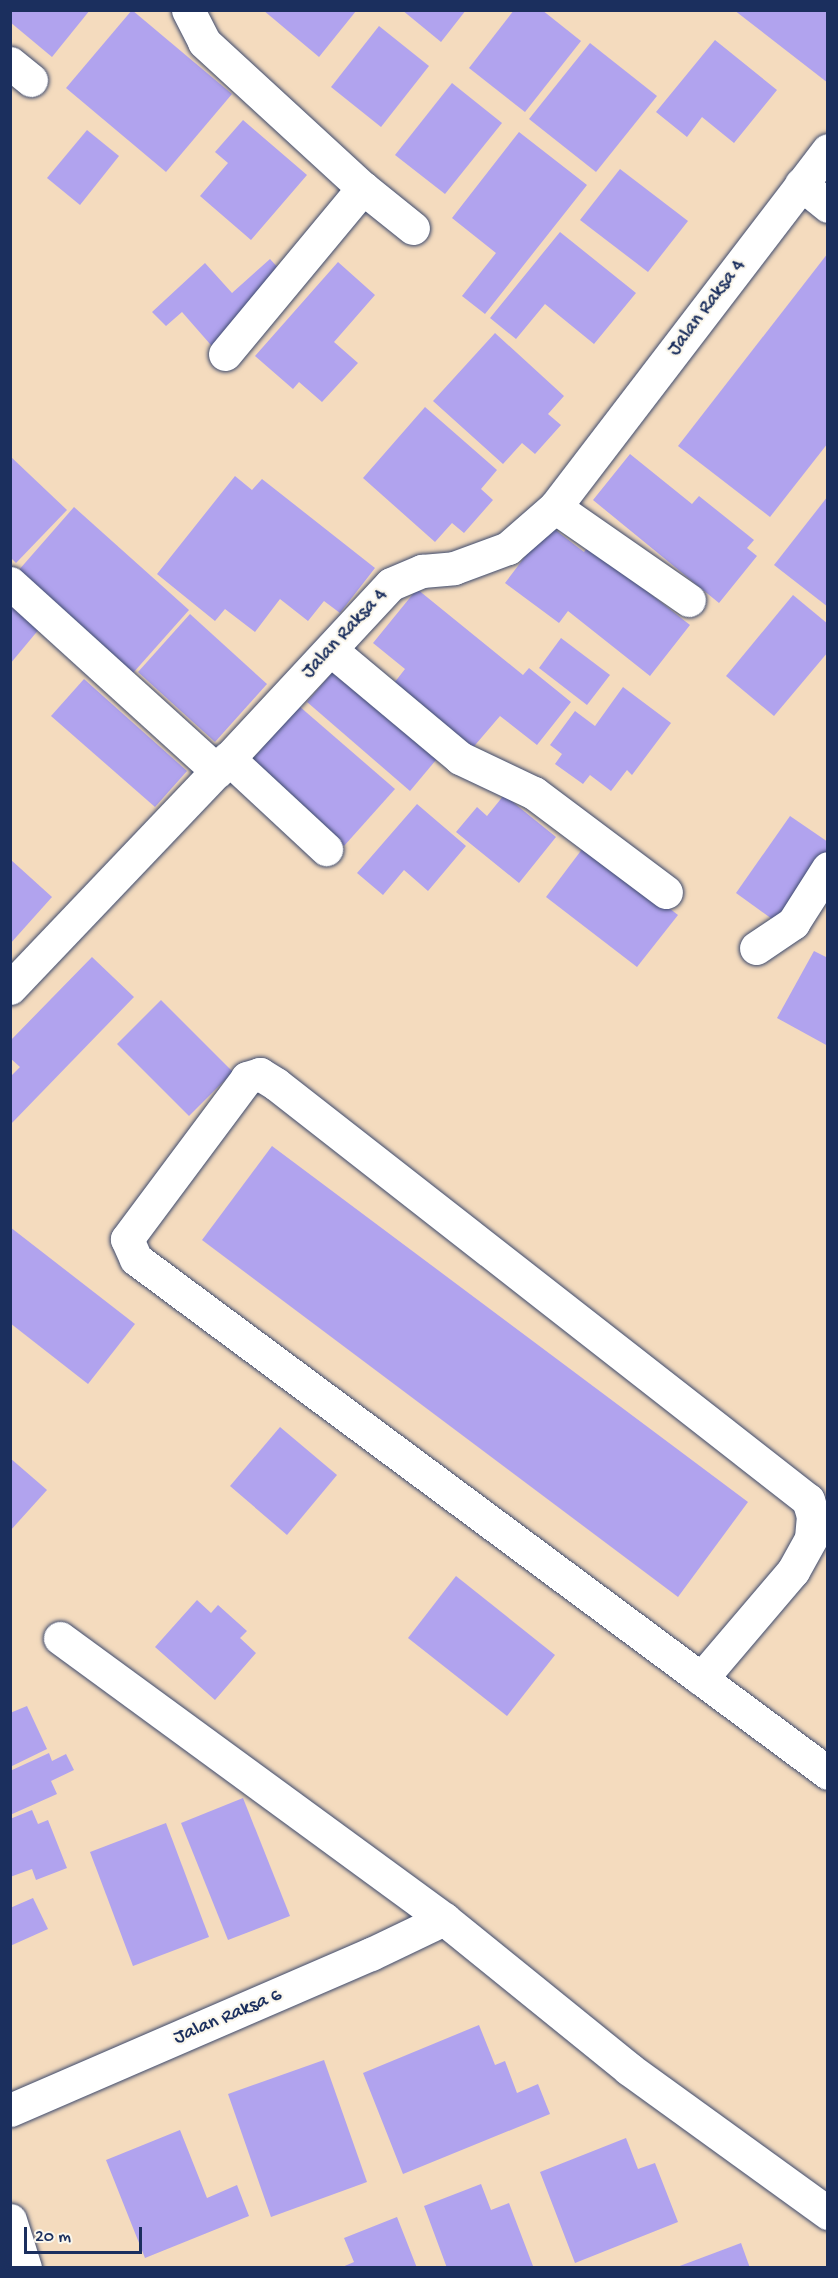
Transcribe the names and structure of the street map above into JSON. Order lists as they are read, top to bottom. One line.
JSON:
{"streets":{"street":["Jalan Raksa 4","Jalan Raksa 6"]},"scale_bar":"20 m"}
